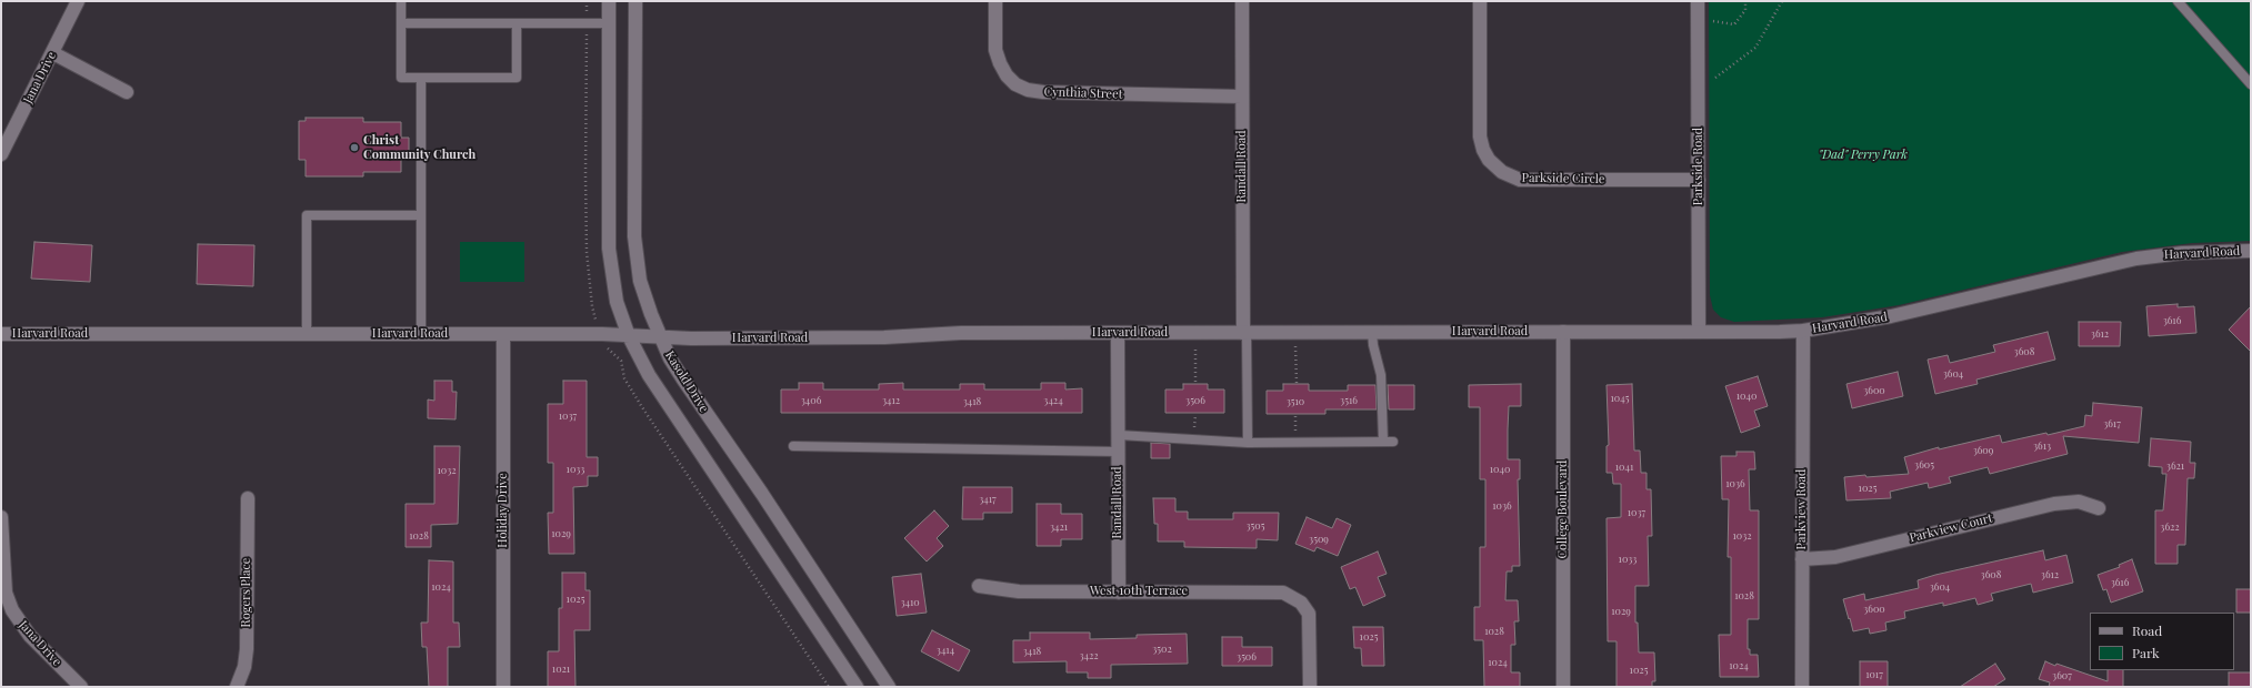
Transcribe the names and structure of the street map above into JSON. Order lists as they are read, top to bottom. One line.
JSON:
{"streets":{"street":["Jana Drive","Cynthia Street","Randall Road","Parkside Road","Parkside Circle","Harvard Road","Kasold Drive","College Boulevard","Parkview Road","Holiday Drive","Parkview Court","West 10th Terrace","Rogers Place"]},"crossings":[["Cynthia Street","Randall Road"],["Randall Road","Harvard Road"],["Randall Road","West 10th Terrace"],["Parkside Road","Parkside Circle"],["Parkside Road","Harvard Road"],["Harvard Road","Kasold Drive"],["Harvard Road","College Boulevard"],["Harvard Road","Parkview Road"],["Harvard Road","Holiday Drive"],["Parkview Road","Parkview Court"]],"parks":["\"Dad\" Perry Park"],"places":["Christ Community Church"],"house_numbers":["3616","3612","3608","3604","3600","1040","1045","3406","3412","3424","3506","3516","3418","3510","1037","3617","3613","3609","3605","3621","1041","1033","1040","1032","1036","1025","3417","1036","1037","3505","3421","3622","1029","1028","1032","3509","1033","3608","3612","3616","1024","3604","1028","1025","3410","3600","1029","1028","1025","3502","3414","3418","3422","3506","1024","1024","1021","1025","1017","3607"],"legend":["Road","Park"]}
